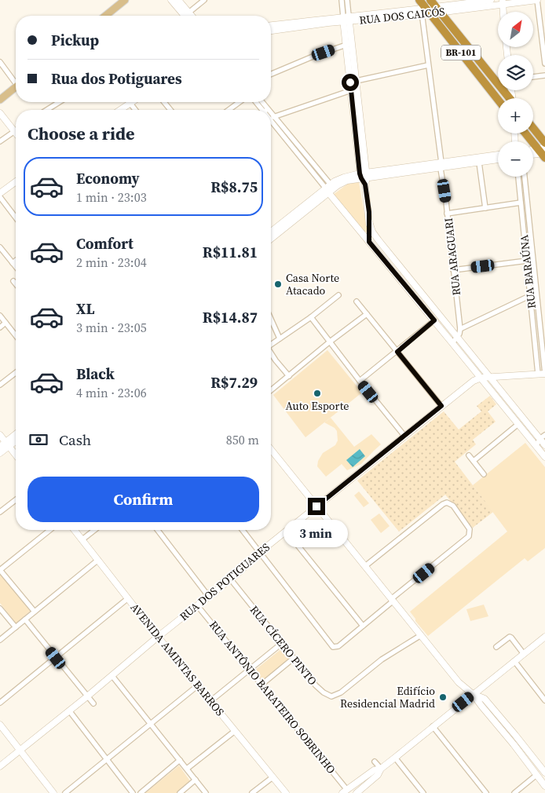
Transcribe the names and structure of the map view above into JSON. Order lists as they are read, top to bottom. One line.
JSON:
{"streets":{"highway":["BR-101"],"main road":["RUA DOS CAICÓS","RUA DOS POTIGUARES","AVENIDA AMINTAS BARROS"],"street":["RUA ARAGUARI","RUA BARAÚNA","RUA CÍCERO PINTO","RUA ANTÔNIO BARATEIRO SOBRINHO"]},"crossings":[["RUA DOS CAICÓS","BR-101"],["RUA DOS CAICÓS","RUA ARAGUARI"],["BR-101","RUA ARAGUARI"],["RUA BARAÚNA","RUA DOS POTIGUARES"],["RUA DOS POTIGUARES","RUA CÍCERO PINTO"],["RUA DOS POTIGUARES","AVENIDA AMINTAS BARROS"],["RUA DOS POTIGUARES","RUA ANTÔNIO BARATEIRO SOBRINHO"]],"places":["Casa Norte Atacado","Auto Esporte","Edifício Residencial Madrid"],"north":"top right","page":{"map_buttons":["+","−"],"banner":["Pickup","Rua dos Potiguares"],"heading":"Choose a ride","list":[{"name":"Economy","note":"1 min · 23:03","value":"R$8.75"},{"name":"Comfort","note":"2 min · 23:04","value":"R$11.81"},{"name":"XL","note":"3 min · 23:05","value":"R$14.87"},{"name":"Black","note":"4 min · 23:06","value":"R$7.29"}],"pay":["Cash","850 m"],"buttons":"Confirm","bubble":"3 min"}}
